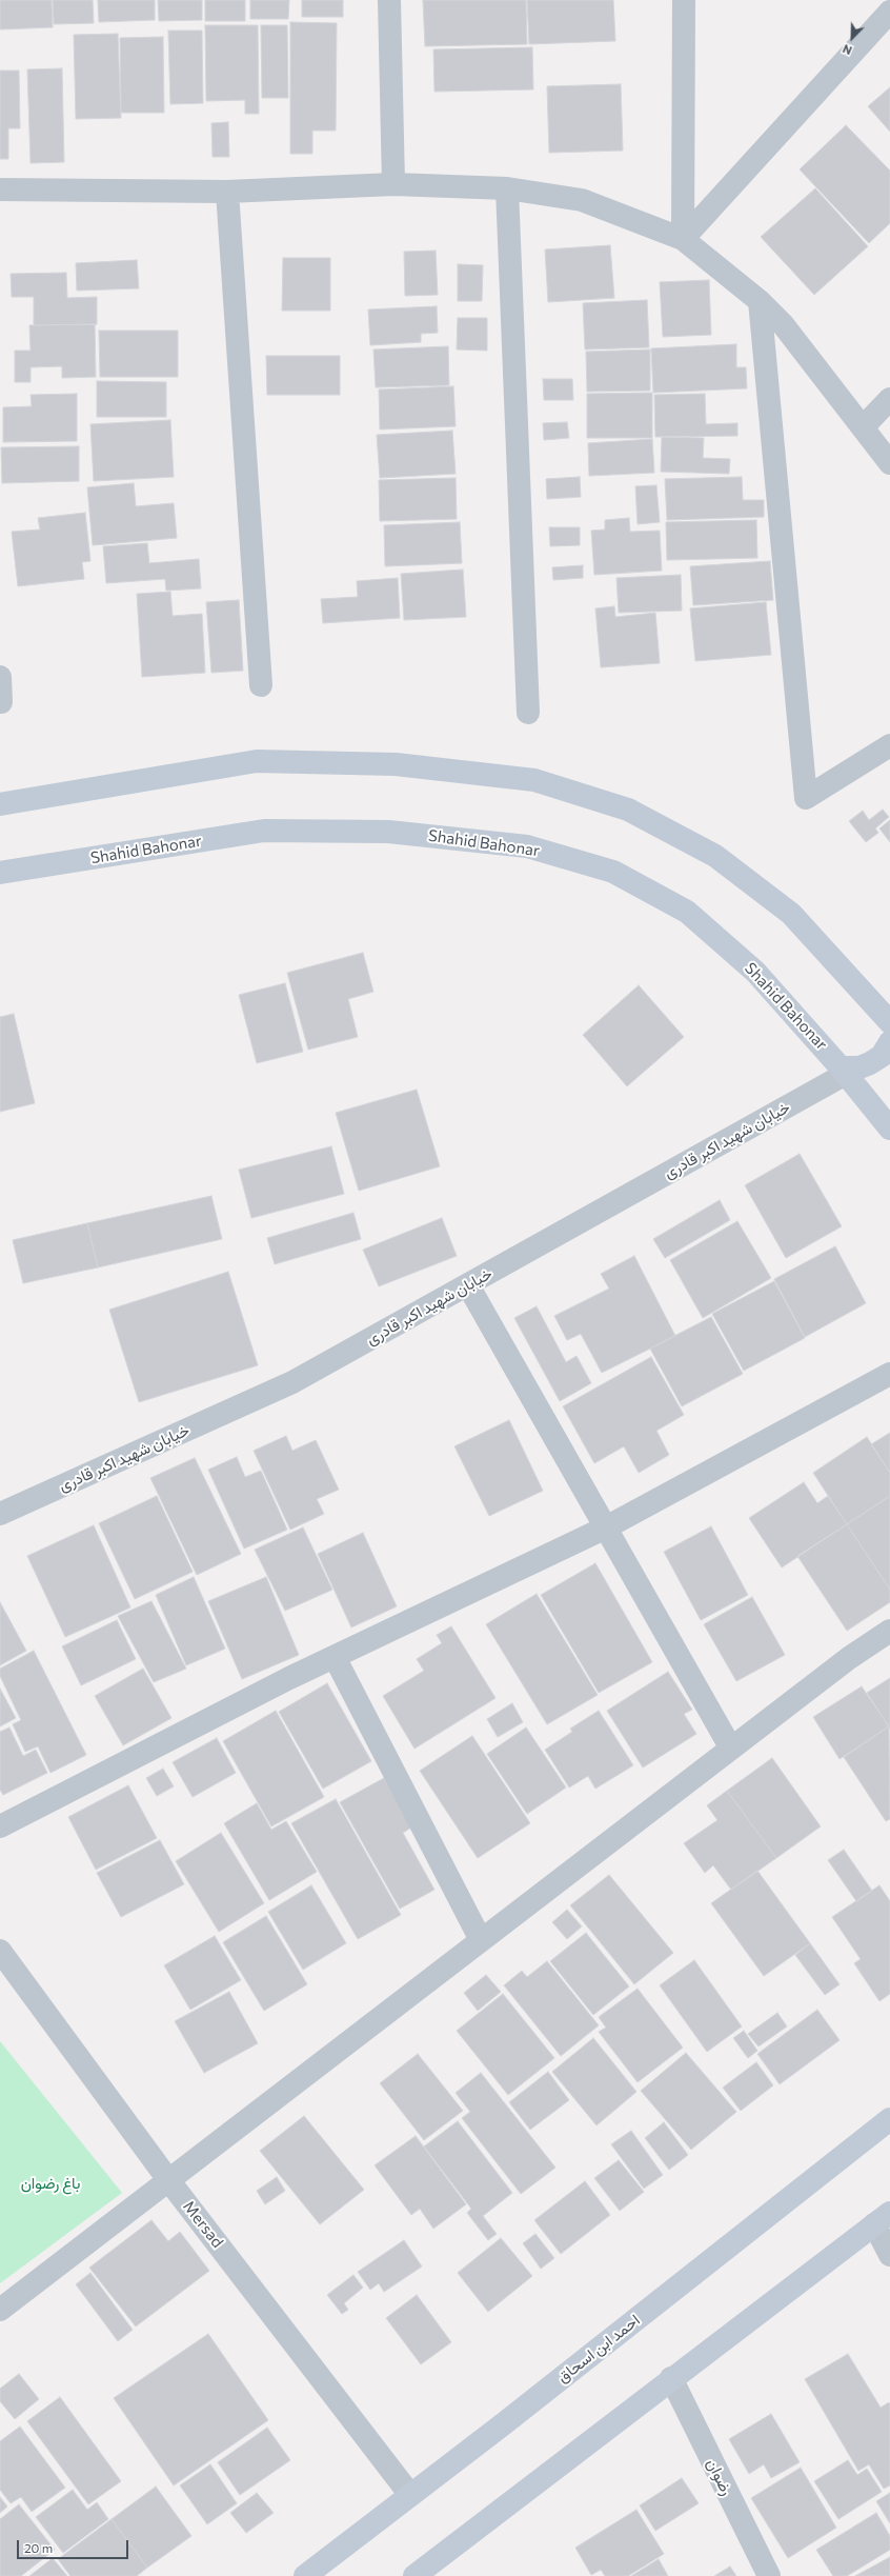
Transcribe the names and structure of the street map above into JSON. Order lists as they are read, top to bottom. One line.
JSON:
{"streets":{"main road":["Shahid Bahonar","احمد ابن اسحاق"],"street":["خیابان شهید اکبر قادری","Mersad","رضوان"]},"crossings":[["Shahid Bahonar","خیابان شهید اکبر قادری"],["Mersad","احمد ابن اسحاق"]],"parks":["باغ رضوان"],"scale_bar":"20 m","north":"bottom left"}
